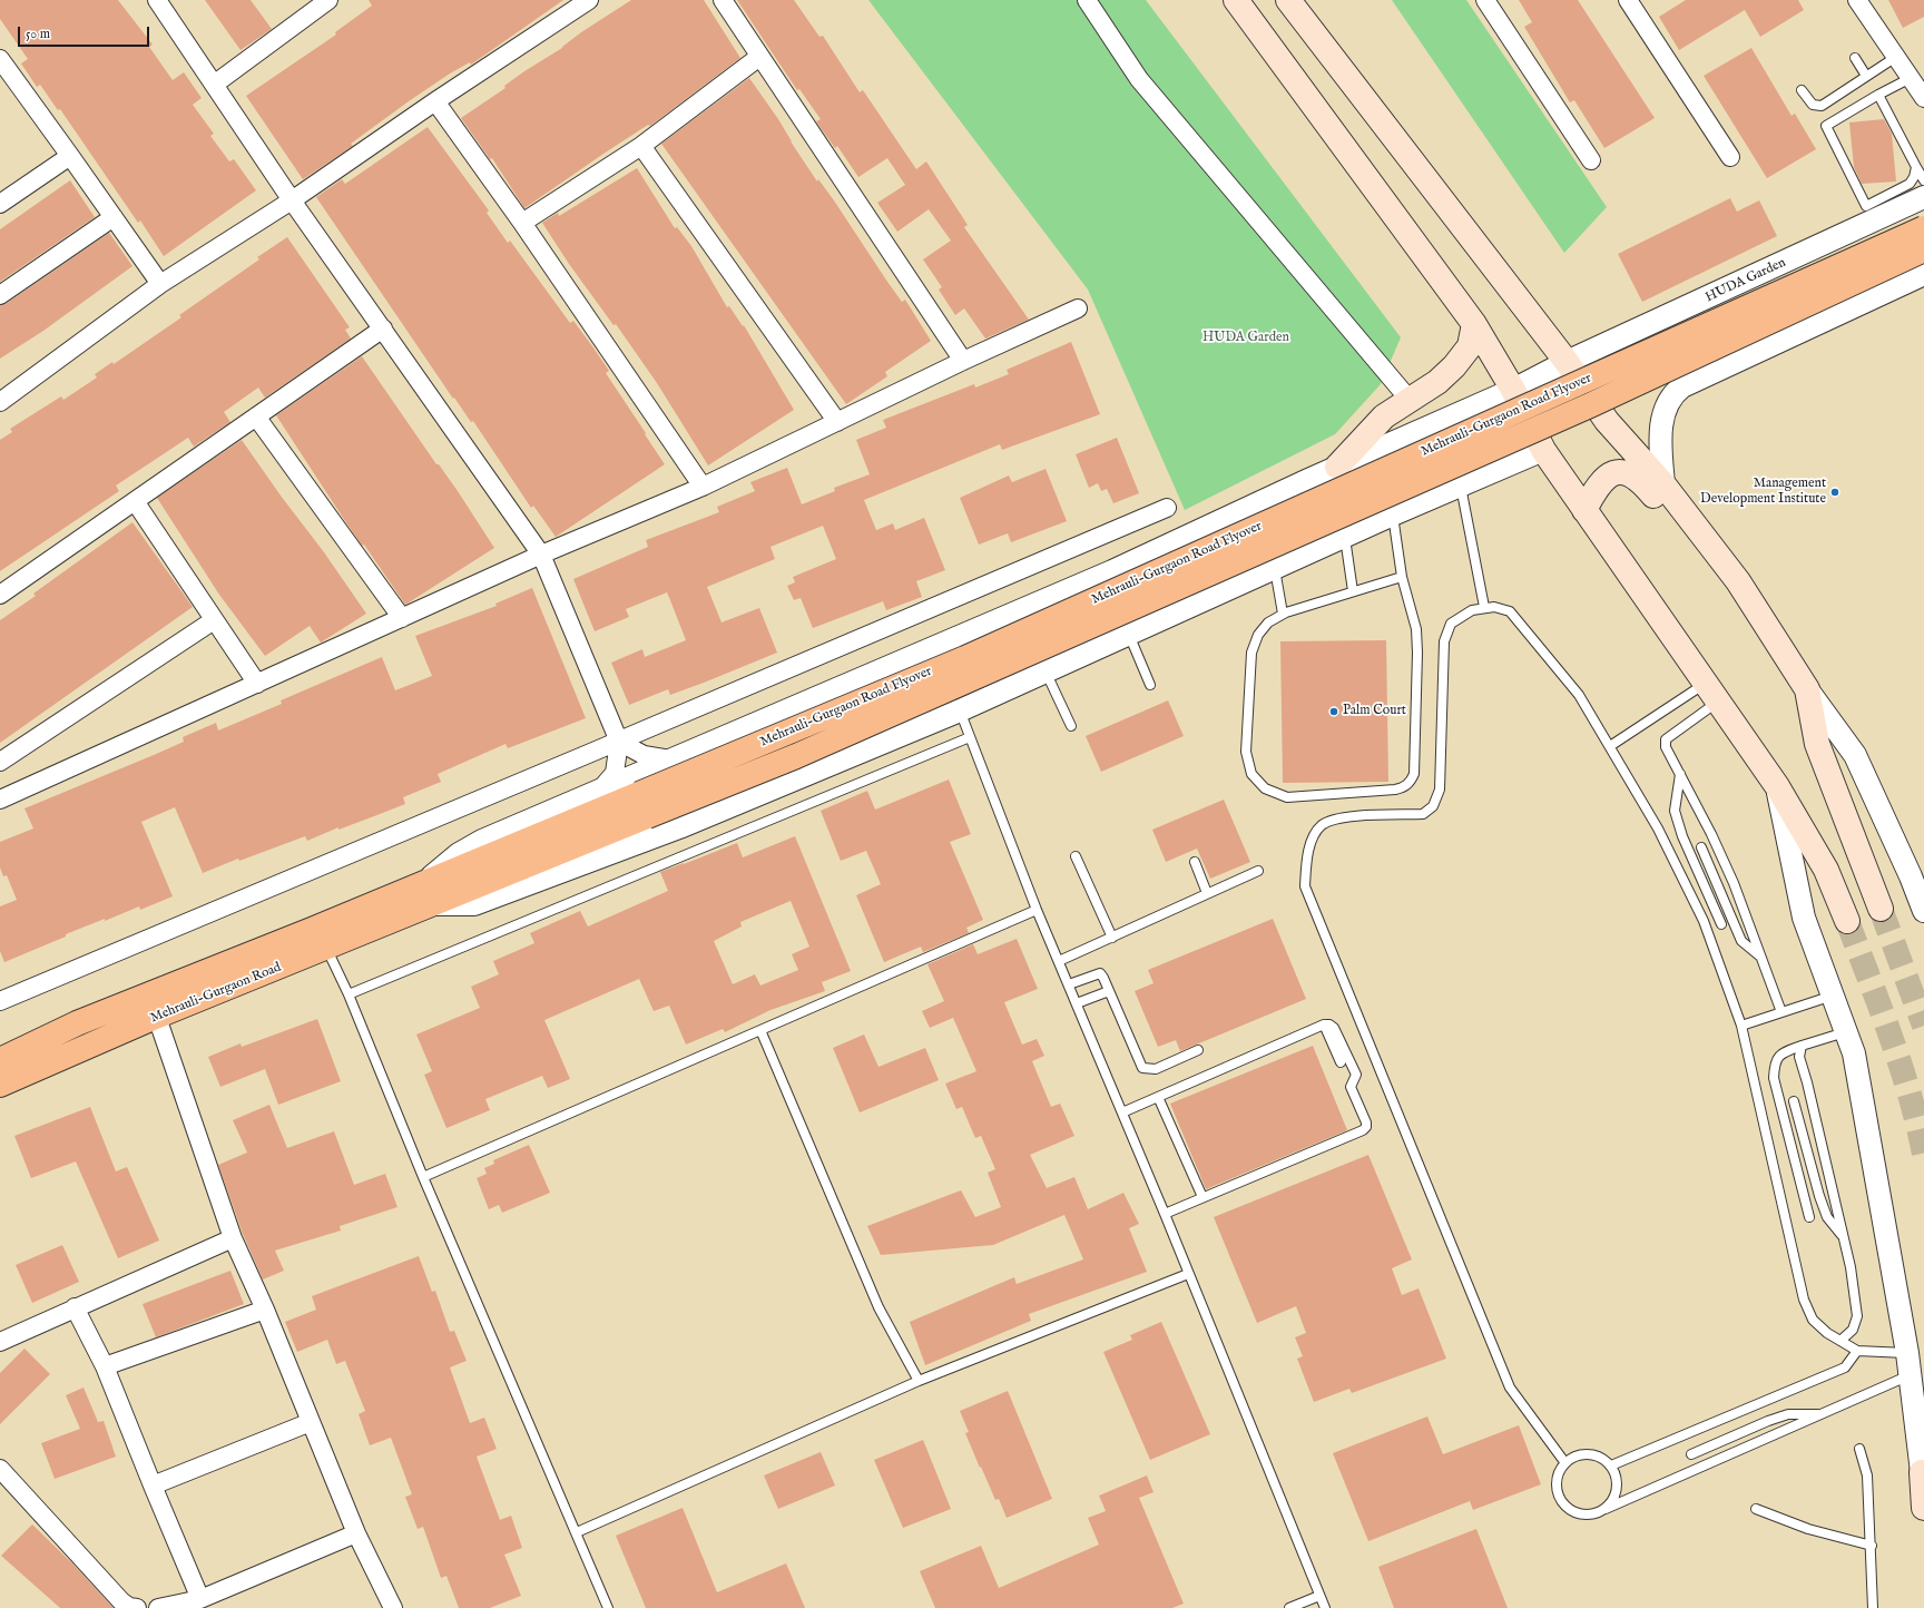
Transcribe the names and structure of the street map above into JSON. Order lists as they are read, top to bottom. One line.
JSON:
{"streets":{"main road":["Mehrauli-Gurgaon Road Flyover","Mehrauli-Gurgaon Road"],"street":["HUDA Garden"]},"crossings":[["HUDA Garden","Mehrauli-Gurgaon Road Flyover"],["HUDA Garden","Mehrauli-Gurgaon Road"],["Mehrauli-Gurgaon Road Flyover","Mehrauli-Gurgaon Road"]],"parks":["HUDA Garden"],"places":["Management Development Institute","Palm Court"],"scale_bar":"50 m"}
